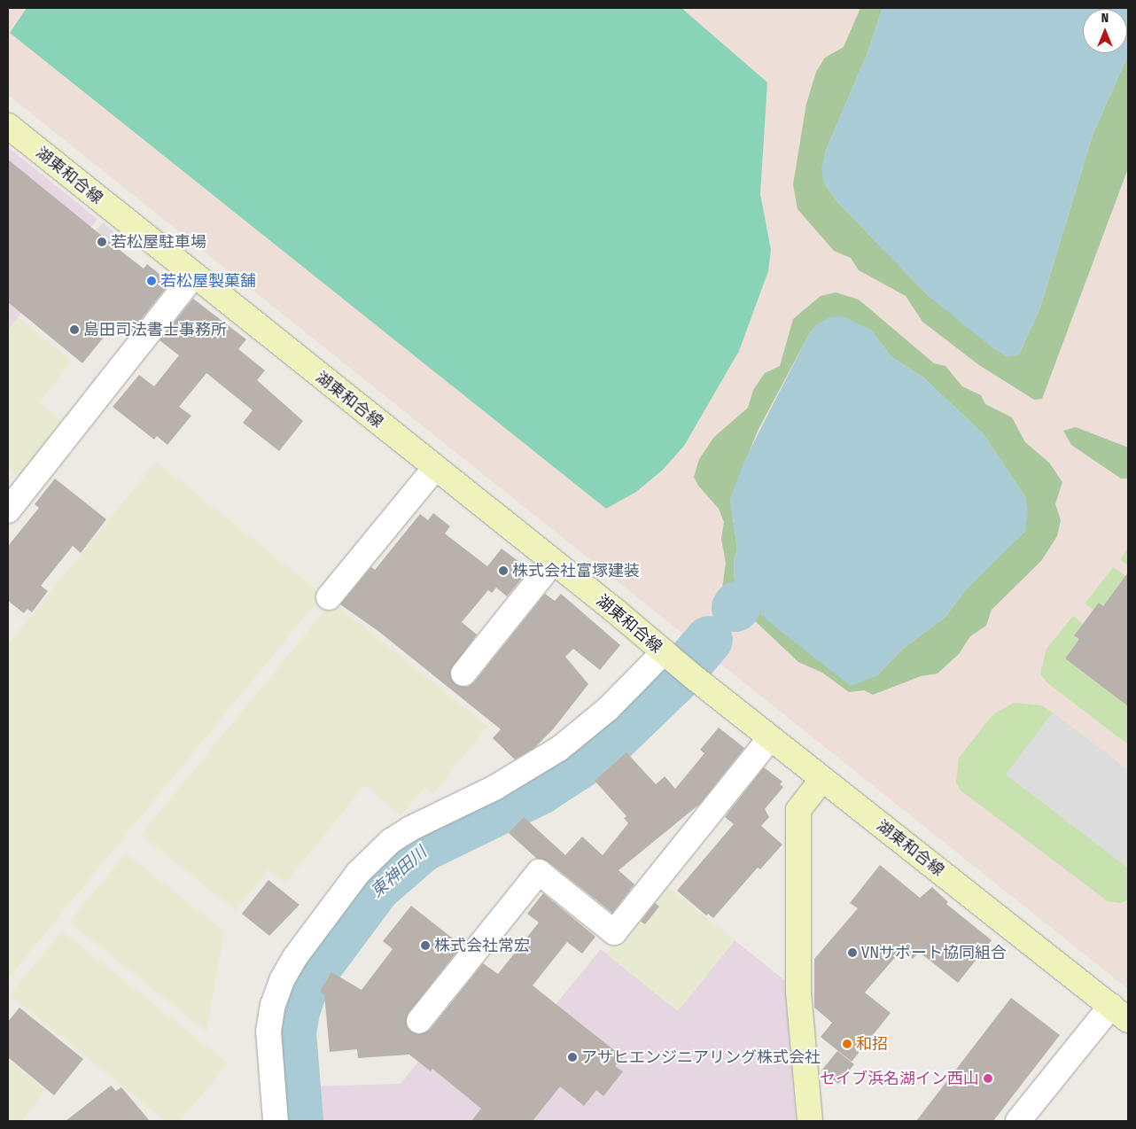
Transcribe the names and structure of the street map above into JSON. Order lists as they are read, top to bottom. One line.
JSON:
{"streets":{"main road":["湖東和合線"]},"water":["東神田川"],"places":["若松屋駐車場","若松屋製菓舗","島田司法書士事務所","株式会社富塚建装","株式会社常宏","VNサポート協同組合","和招","アサヒエンジニアリング株式会社","セイブ浜名湖イン西山"],"north":"top"}
